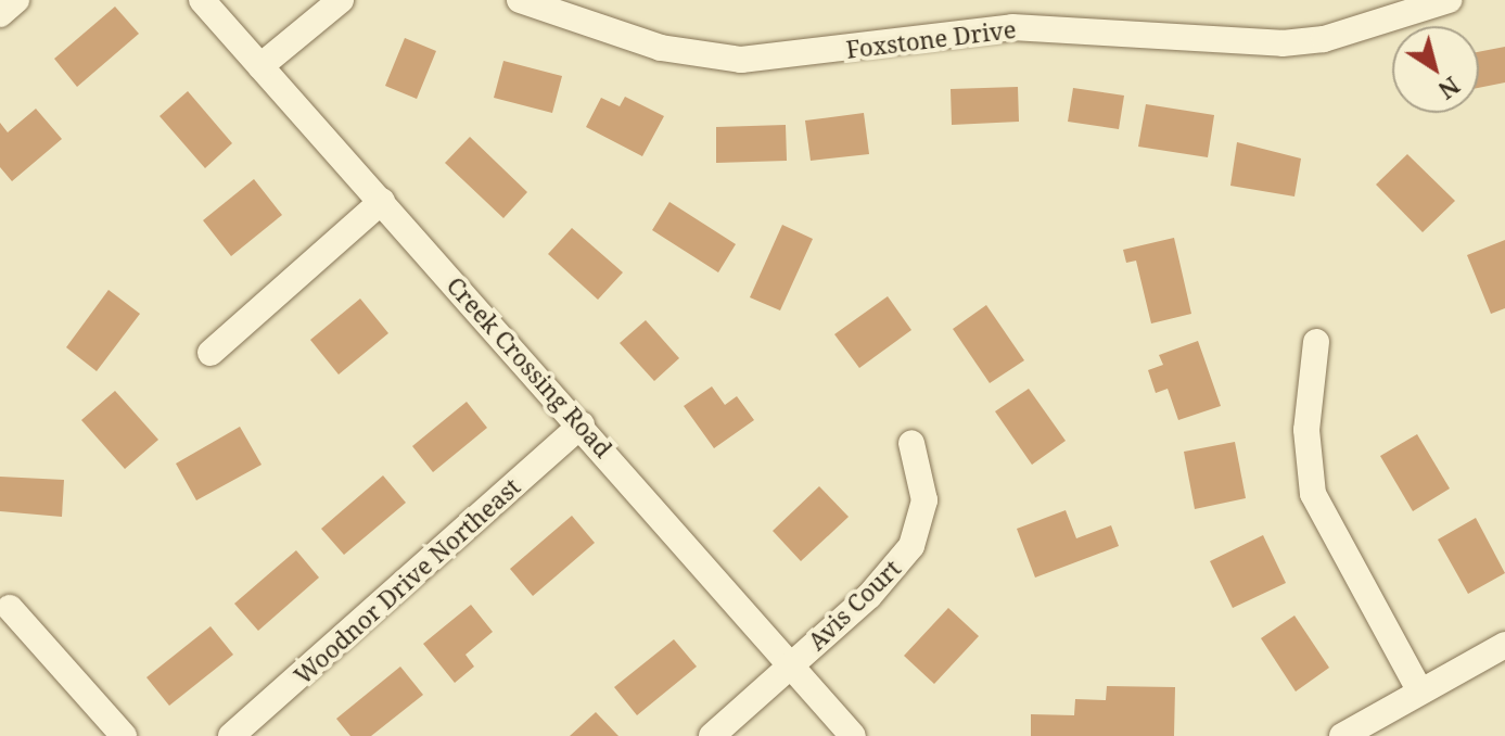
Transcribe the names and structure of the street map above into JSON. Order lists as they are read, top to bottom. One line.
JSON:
{"streets":{"street":["Foxstone Drive","Creek Crossing Road","Woodnor Drive Northeast","Avis Court"]},"crossings":[["Creek Crossing Road","Woodnor Drive Northeast"],["Creek Crossing Road","Avis Court"]],"north":"bottom right"}
